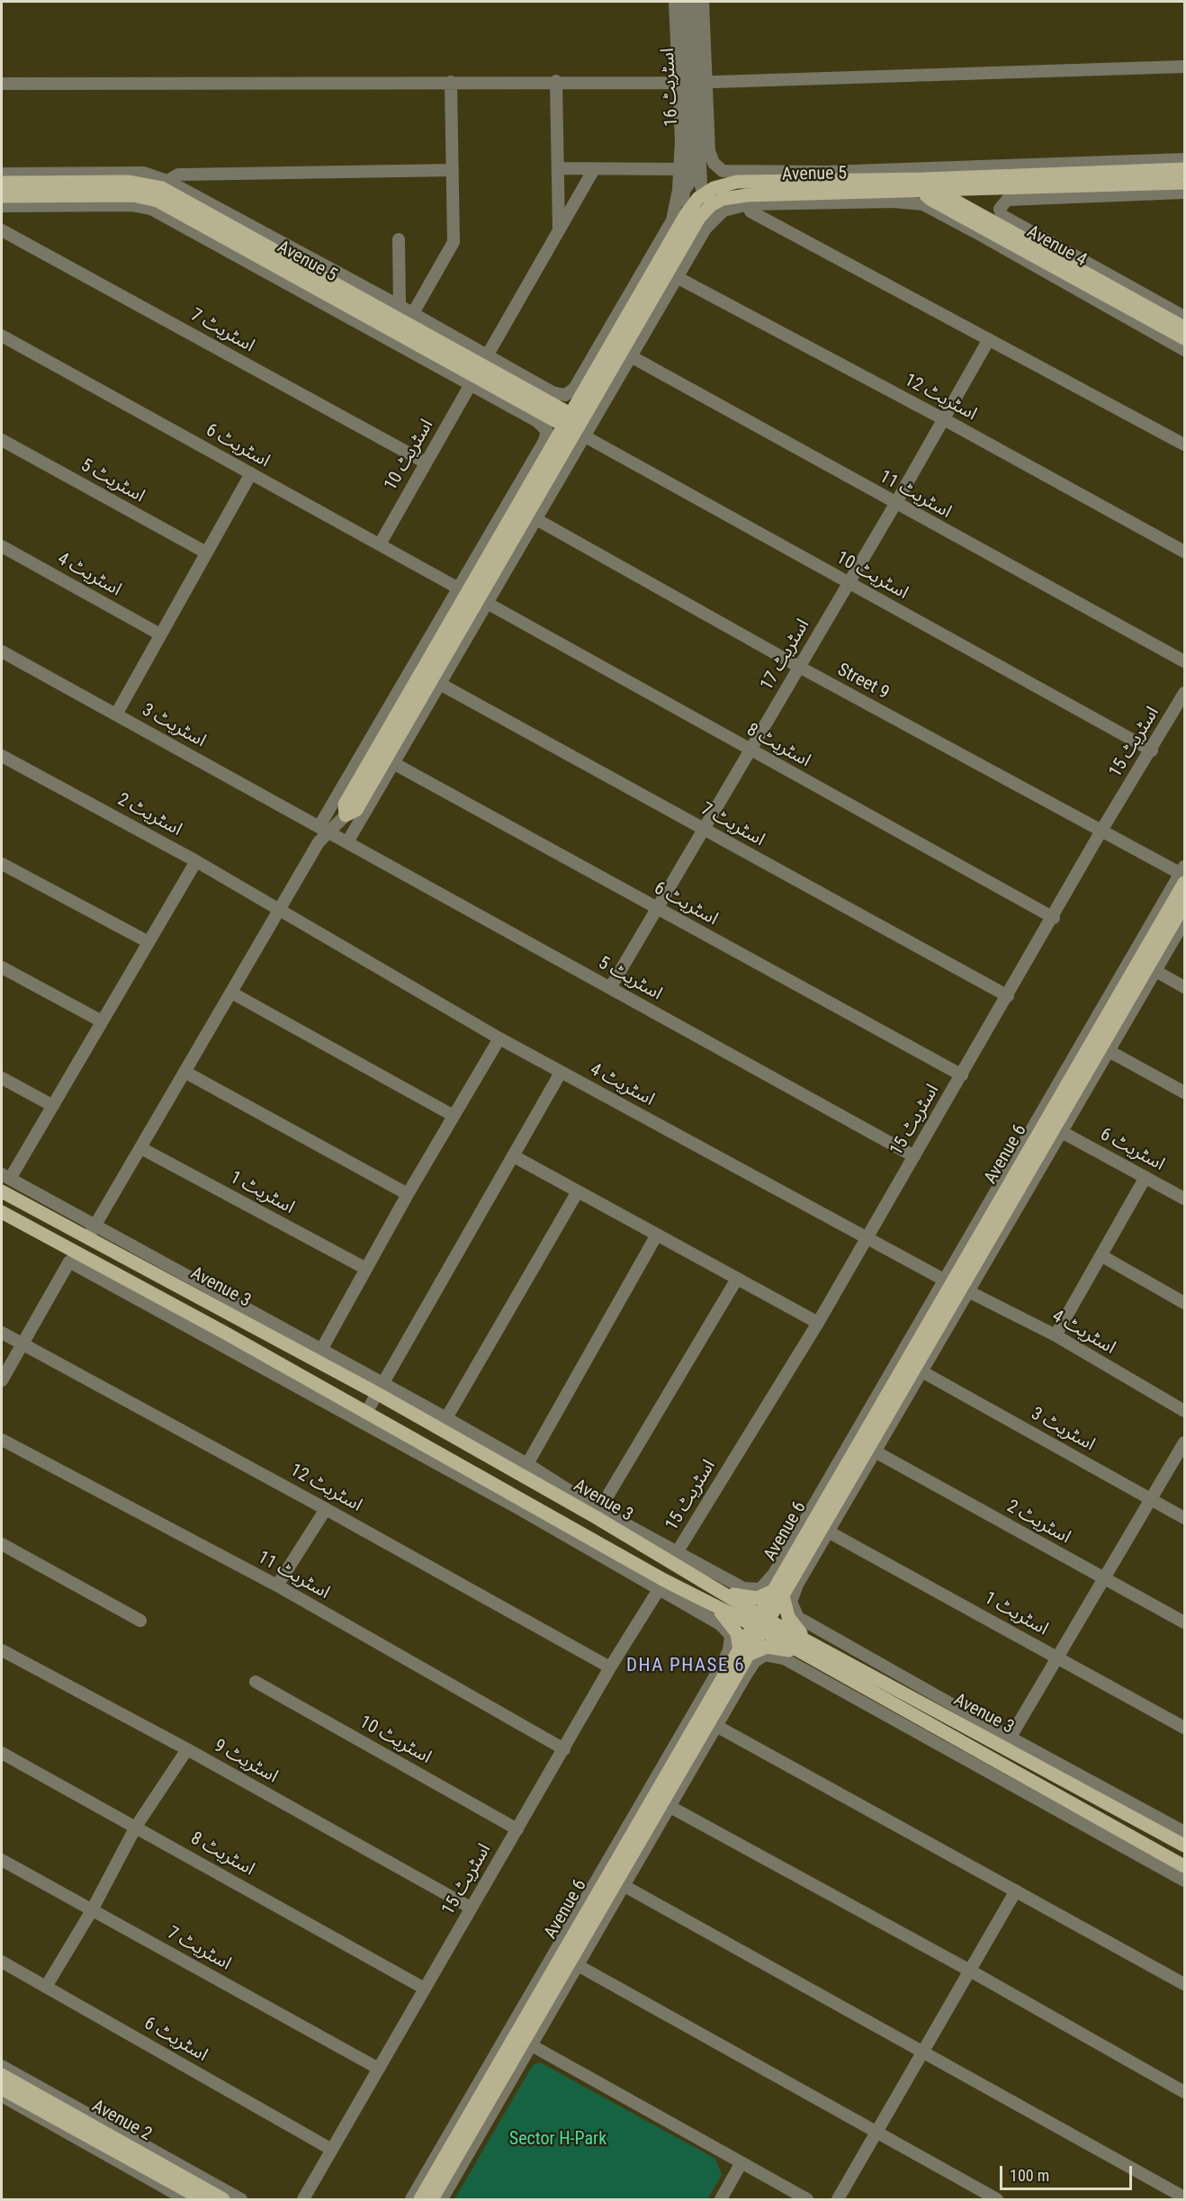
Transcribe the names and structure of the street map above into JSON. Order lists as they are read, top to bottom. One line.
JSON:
{"streets":{"main road":["Avenue 5","Avenue 4","Avenue 6","Avenue 3","Avenue 2"],"street":["اسٹریٹ 16","اسٹریٹ 7","اسٹریٹ 12","اسٹریٹ 6","اسٹریٹ 10","اسٹریٹ 5","اسٹریٹ 11","اسٹریٹ 4","اسٹریٹ 17","Street 9","اسٹریٹ 3","اسٹریٹ 15","اسٹریٹ 8","اسٹریٹ 2","اسٹریٹ 1","اسٹریٹ 9"]},"crossings":[["اسٹریٹ 16","Avenue 5"],["Avenue 5","Avenue 4"],["Avenue 5","اسٹریٹ 10"],["اسٹریٹ 7","اسٹریٹ 10"],["اسٹریٹ 7","اسٹریٹ 17"],["اسٹریٹ 7","اسٹریٹ 15"],["اسٹریٹ 12","اسٹریٹ 17"],["اسٹریٹ 12","اسٹریٹ 15"],["اسٹریٹ 6","اسٹریٹ 10"],["اسٹریٹ 6","اسٹریٹ 17"],["اسٹریٹ 6","اسٹریٹ 15"],["اسٹریٹ 10","اسٹریٹ 17"],["اسٹریٹ 10","اسٹریٹ 15"],["اسٹریٹ 5","اسٹریٹ 17"],["اسٹریٹ 5","اسٹریٹ 3"],["اسٹریٹ 5","اسٹریٹ 15"],["اسٹریٹ 11","اسٹریٹ 17"],["اسٹریٹ 11","اسٹریٹ 15"],["اسٹریٹ 4","اسٹریٹ 15"],["اسٹریٹ 4","اسٹریٹ 2"],["اسٹریٹ 4","Avenue 6"],["اسٹریٹ 17","Street 9"],["اسٹریٹ 17","اسٹریٹ 8"],["Street 9","اسٹریٹ 15"],["Street 9","Avenue 6"],["اسٹریٹ 15","اسٹریٹ 8"],["اسٹریٹ 15","Avenue 3"],["اسٹریٹ 15","اسٹریٹ 9"],["Avenue 6","Avenue 3"]],"districts":["DHA PHASE 6"],"parks":["Sector H-Park"],"scale_bar":"100 m"}
